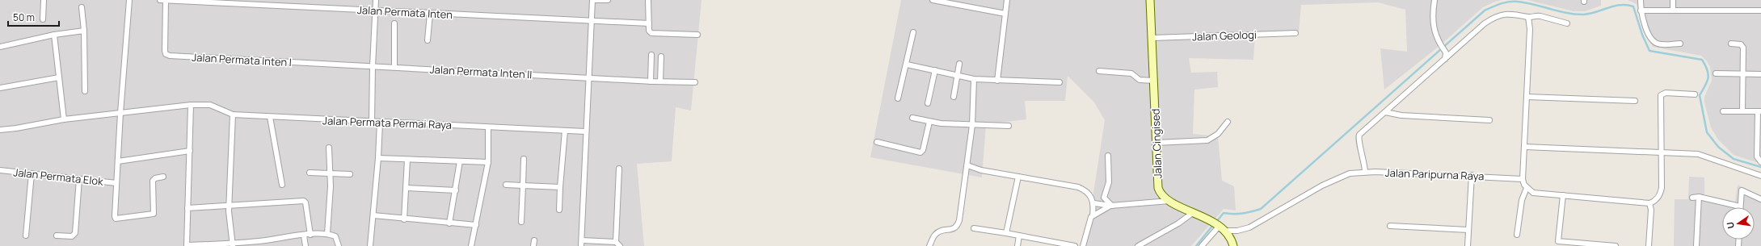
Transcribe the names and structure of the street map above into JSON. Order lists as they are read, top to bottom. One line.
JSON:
{"streets":{"main road":["Jalan Cingised"],"street":["Jalan Permata Inten","Jalan Geologi","Jalan Permata Inten I","Jalan Permata Inten II","Jalan Permata Permai Raya","Jalan Paripurna Raya","Jalan Permata Elok"]},"crossings":[["Jalan Permata Inten","Jalan Permata Inten I"],["Jalan Geologi","Jalan Cingised"],["Jalan Permata Inten I","Jalan Permata Inten II"],["Jalan Cingised","Jalan Paripurna Raya"]],"scale_bar":"50 m","north":"left"}
